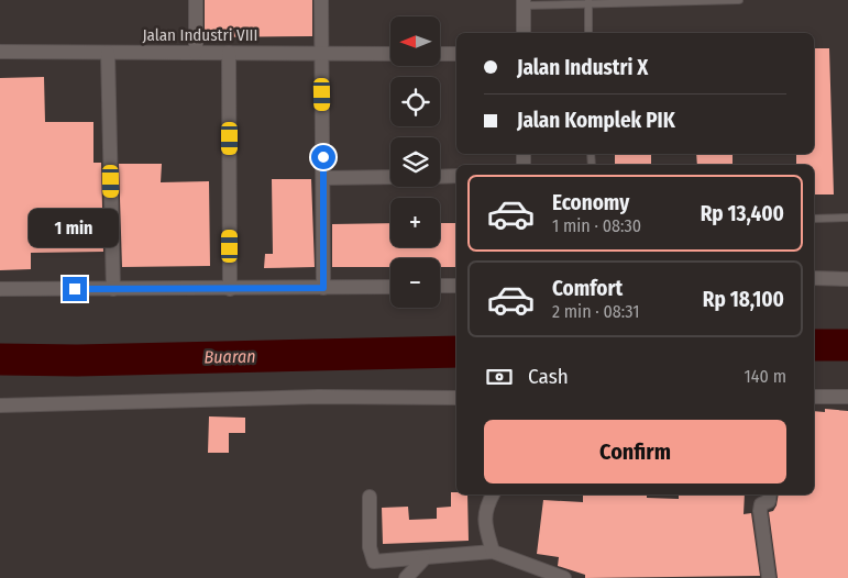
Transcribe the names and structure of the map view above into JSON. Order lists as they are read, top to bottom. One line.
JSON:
{"streets":{"street":["Jalan Industri VIII"]},"water":["Buaran"],"north":"left","page":{"map_buttons":["+","−"],"banner":["Jalan Industri X","Jalan Komplek PIK"],"list":[{"name":"Economy","note":"1 min · 08:30","value":"Rp 13,400"},{"name":"Comfort","note":"2 min · 08:31","value":"Rp 18,100"}],"bubble":"1 min","pay":["Cash","140 m"],"buttons":"Confirm"}}
